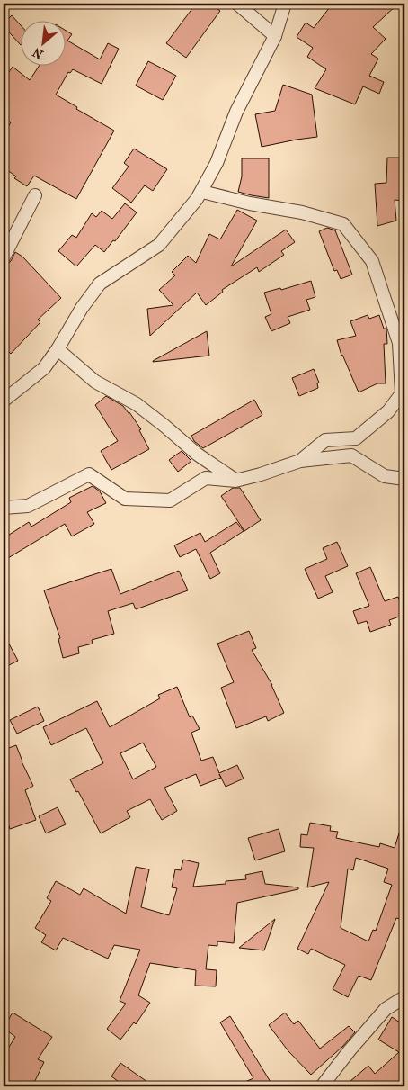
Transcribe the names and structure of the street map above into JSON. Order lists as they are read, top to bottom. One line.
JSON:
{"north":"bottom left"}
